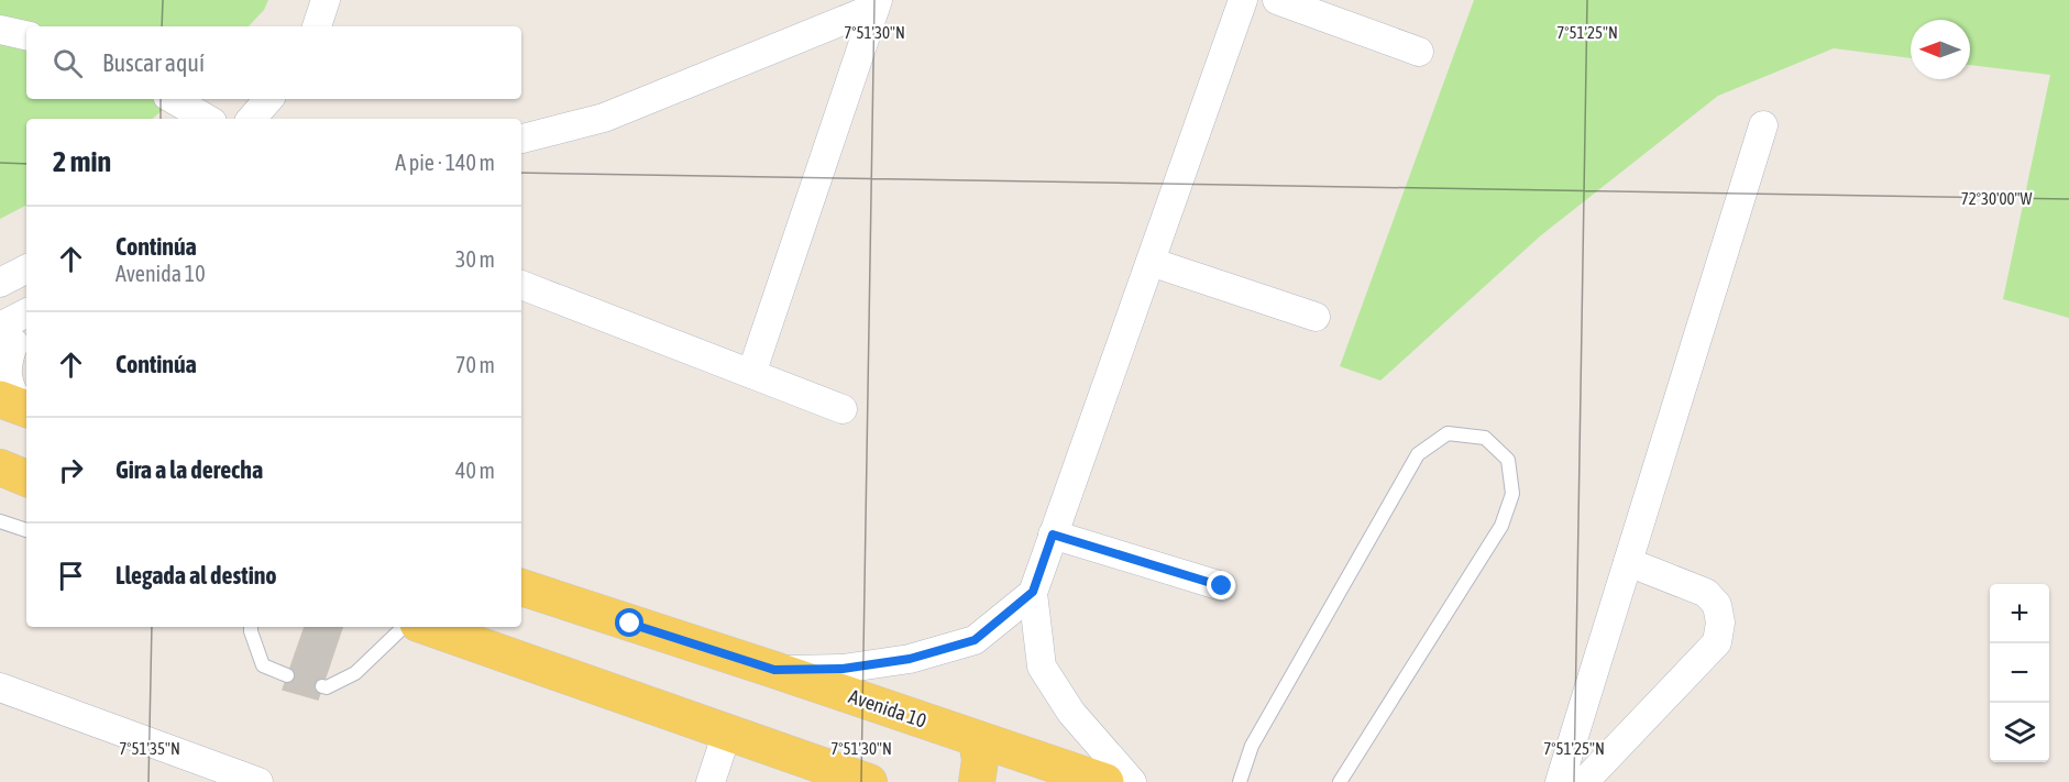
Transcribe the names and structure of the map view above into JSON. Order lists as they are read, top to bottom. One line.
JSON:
{"streets":{"main road":["Avenida 10"]},"north":"left","page":{"search":"Buscar aquí","heading":["2 min","A pie · 140 m"],"list":[["Continúa","Avenida 10","30 m"],["Continúa","70 m"],["Gira a la derecha","40 m"],"Llegada al destino"],"map_buttons":["+","−"]},"coordinates":["7°51'30\"N","7°51'25\"N","72°30'00\"W","7°51'35\"N"]}
